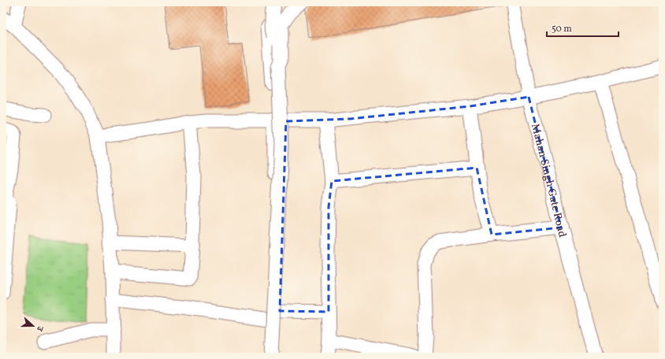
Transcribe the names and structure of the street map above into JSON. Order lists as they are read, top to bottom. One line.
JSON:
{"streets":{"street":["Mahan Singh Gate Road"]},"scale_bar":"50 m","north":"right"}
